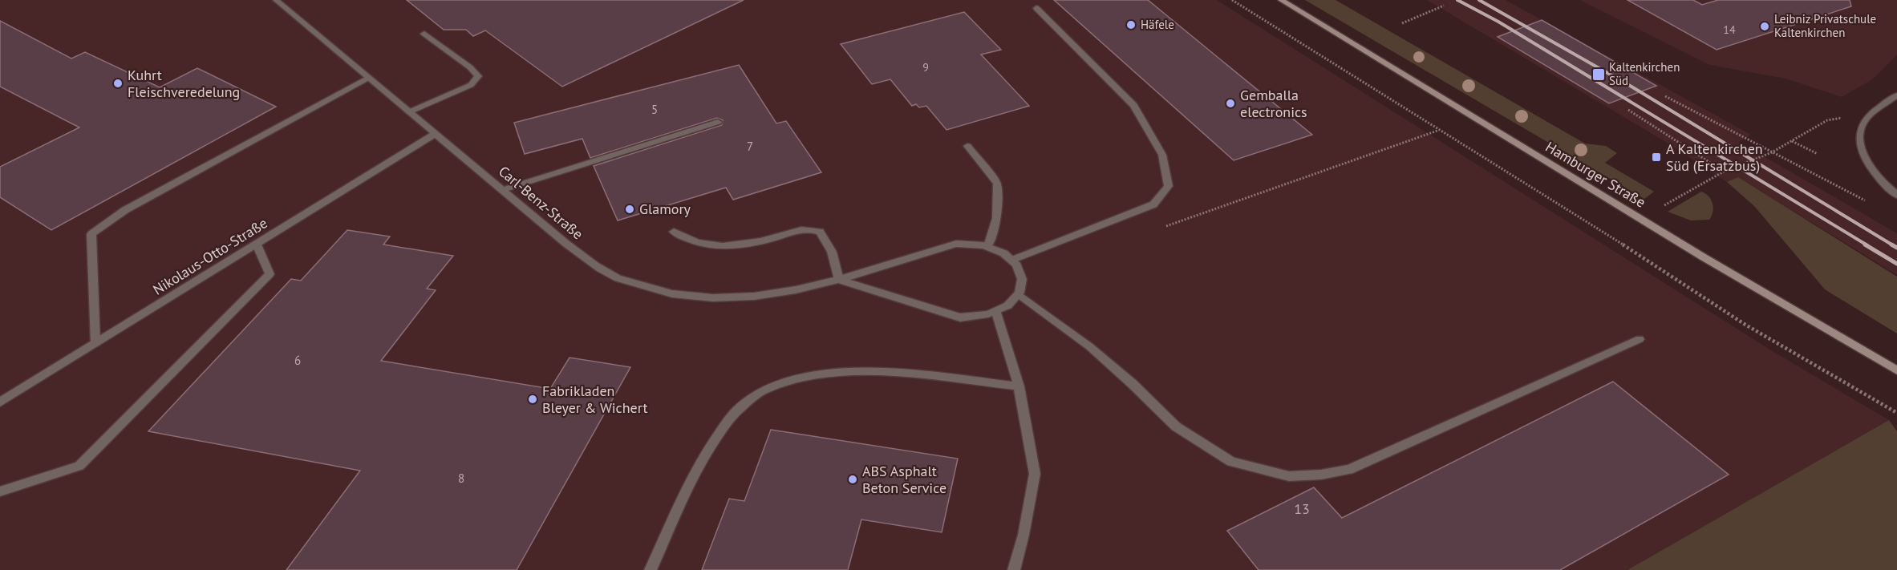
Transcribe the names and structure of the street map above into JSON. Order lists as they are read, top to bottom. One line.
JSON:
{"streets":{"main road":["Hamburger Straße"],"street":["Carl-Benz-Straße","Nikolaus-Otto-Straße"]},"crossings":[["Carl-Benz-Straße","Nikolaus-Otto-Straße"]],"places":{"other":["Häfele","Leibniz Privatschule Kaltenkirchen","Kuhrt Fleischveredelung","Gemballa electronics","Glamory","Fabrikladen Bleyer & Wichert","ABS Asphalt Beton Service"],"transit":["Kaltenkirchen Süd","A Kaltenkirchen Süd (Ersatzbus)"]},"house_numbers":["14","9","5","7","6","8","13"]}
